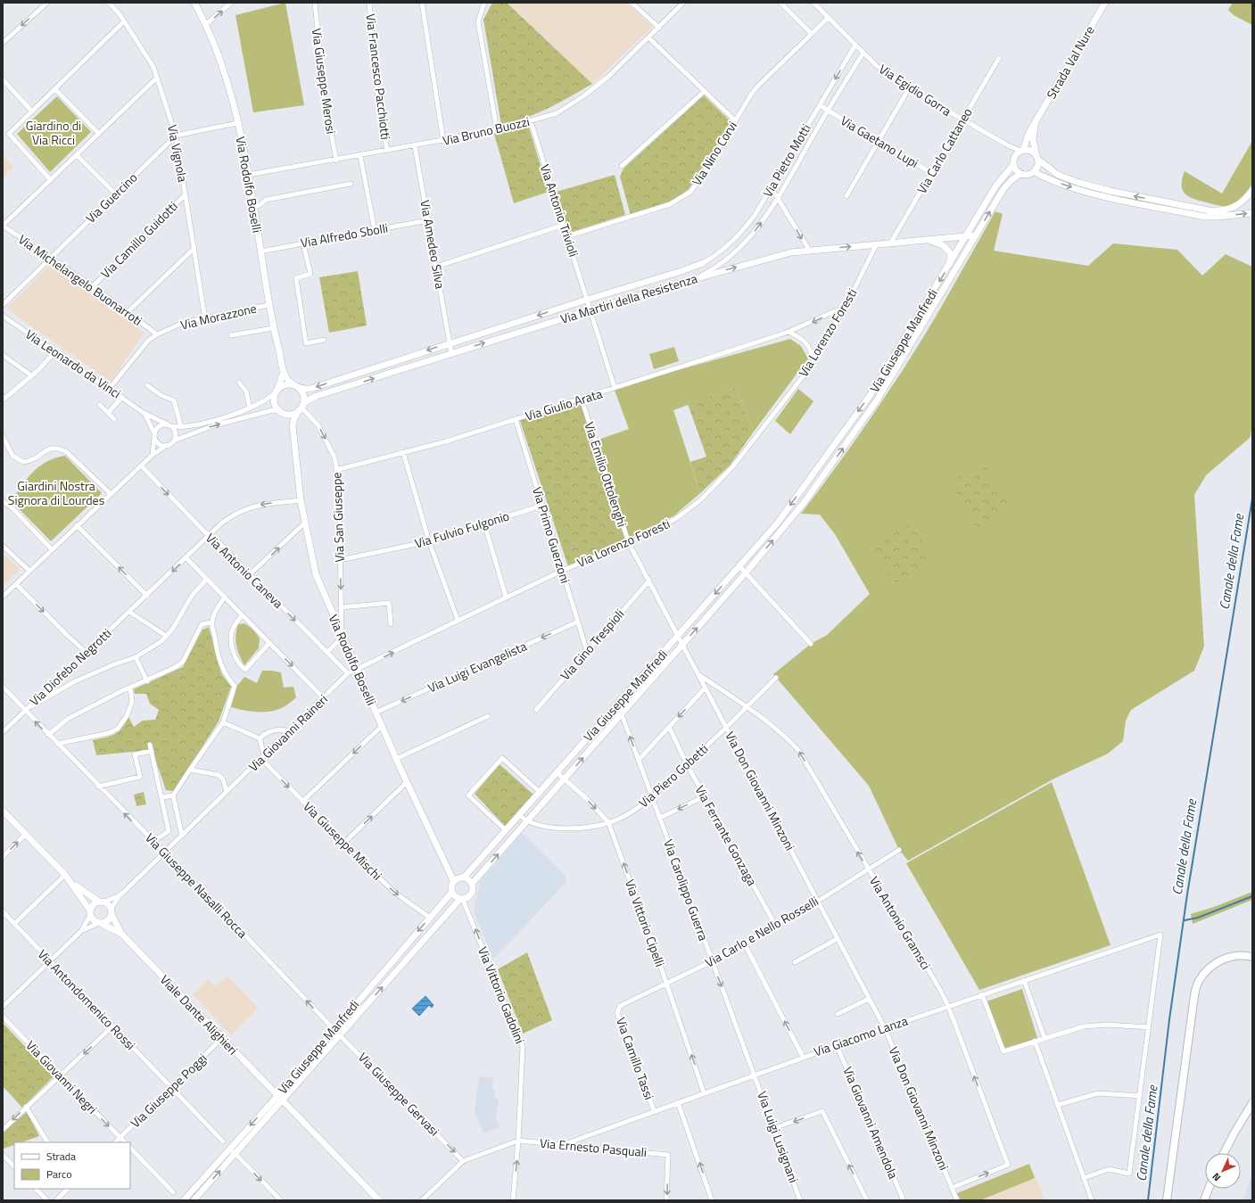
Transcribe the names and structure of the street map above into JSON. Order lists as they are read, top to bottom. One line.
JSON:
{"streets":{"main road":["Strada Val Nure","Via Rodolfo Boselli","Via Martiri della Resistenza","Via Giuseppe Manfredi","Viale Dante Alighieri"],"street":["Via Francesco Pacchiotti","Via Giuseppe Merosi","Via Egidio Gorra","Via Bruno Buozzi","Via Gaetano Lupi","Via Carlo Cattaneo","Via Vignola","Via Nino Corvi","Via Pietro Motti","Via Guercino","Via Antonio Trivioli","Via Alfredo Sbolli","Via Camillo Guidotti","Via Amedeo Silva","Via Michelangelo Buonarroti","Via Morazzone","Via Lorenzo Foresti","Via Leonardo da Vinci","Via Giulio Arata","Via Emilio Ottolenghi","Via San Giuseppe","Via Fulvio Fulgonio","Via Primo Guerzoni","Via Antonio Caneva","Via Gino Trespioli","Via Diofebo Negrotti","Via Luigi Evangelista","Via Giovanni Raineri","Via Piero Gobetti","Via Don Giovanni Minzoni","Via Ferrante Gonzaga","Via Giuseppe Mischi","Via Giuseppe Nasalli Rocca","Via Carolippo Guerra","Via Vittorio Cipelli","Via Antonio Gramsci","Via Carlo e Nello Rosselli","Via Vittorio Gadolini","Via Antondomenico Rossi","Via Giacomo Lanza","Via Camillo Tassi","Via Giovanni Negri","Via Giuseppe Poggi","Via Giuseppe Gervasi","Via Giovanni Amendola","Via Luigi Lusignani","Via Ernesto Pasquali"]},"crossings":[["Strada Val Nure","Via Egidio Gorra"],["Strada Val Nure","Via Giuseppe Manfredi"],["Via Francesco Pacchiotti","Via Bruno Buozzi"],["Via Giuseppe Merosi","Via Bruno Buozzi"],["Via Egidio Gorra","Via Carlo Cattaneo"],["Via Egidio Gorra","Via Pietro Motti"],["Via Egidio Gorra","Via Giuseppe Manfredi"],["Via Bruno Buozzi","Via Rodolfo Boselli"],["Via Bruno Buozzi","Via Antonio Trivioli"],["Via Bruno Buozzi","Via Amedeo Silva"],["Via Gaetano Lupi","Via Carlo Cattaneo"],["Via Gaetano Lupi","Via Pietro Motti"],["Via Carlo Cattaneo","Via Martiri della Resistenza"],["Via Vignola","Via Guercino"],["Via Vignola","Via Camillo Guidotti"],["Via Vignola","Via Morazzone"],["Via Nino Corvi","Via Antonio Trivioli"],["Via Pietro Motti","Via Martiri della Resistenza"],["Via Rodolfo Boselli","Via Alfredo Sbolli"],["Via Rodolfo Boselli","Via Martiri della Resistenza"],["Via Rodolfo Boselli","Via Morazzone"],["Via Rodolfo Boselli","Via Lorenzo Foresti"],["Via Rodolfo Boselli","Via Giuseppe Manfredi"],["Via Rodolfo Boselli","Via San Giuseppe"],["Via Rodolfo Boselli","Via Diofebo Negrotti"],["Via Rodolfo Boselli","Via Luigi Evangelista"],["Via Rodolfo Boselli","Via Vittorio Gadolini"],["Via Guercino","Via Michelangelo Buonarroti"],["Via Antonio Trivioli","Via Martiri della Resistenza"],["Via Alfredo Sbolli","Via Amedeo Silva"],["Via Camillo Guidotti","Via Michelangelo Buonarroti"],["Via Amedeo Silva","Via Martiri della Resistenza"],["Via Michelangelo Buonarroti","Via Morazzone"],["Via Martiri della Resistenza","Via Lorenzo Foresti"],["Via Martiri della Resistenza","Via Giuseppe Manfredi"],["Via Martiri della Resistenza","Via San Giuseppe"],["Via Morazzone","Via Leonardo da Vinci"],["Via Lorenzo Foresti","Via Giulio Arata"],["Via Lorenzo Foresti","Via Emilio Ottolenghi"],["Via Lorenzo Foresti","Via Primo Guerzoni"],["Via Lorenzo Foresti","Via Antonio Caneva"],["Via Lorenzo Foresti","Via Giovanni Raineri"],["Via Giuseppe Manfredi","Via Emilio Ottolenghi"],["Via Giuseppe Manfredi","Via Piero Gobetti"],["Via Giuseppe Manfredi","Via Don Giovanni Minzoni"],["Via Giuseppe Manfredi","Via Giuseppe Mischi"],["Via Giuseppe Manfredi","Via Giuseppe Nasalli Rocca"],["Via Giuseppe Manfredi","Via Carolippo Guerra"],["Via Giuseppe Manfredi","Via Vittorio Cipelli"],["Via Giuseppe Manfredi","Via Vittorio Gadolini"],["Via Giuseppe Manfredi","Viale Dante Alighieri"],["Via Giuseppe Manfredi","Via Giuseppe Gervasi"],["Via Giulio Arata","Via Emilio Ottolenghi"],["Via Giulio Arata","Via San Giuseppe"],["Via Giulio Arata","Via Primo Guerzoni"],["Via Emilio Ottolenghi","Via Gino Trespioli"],["Via Emilio Ottolenghi","Via Don Giovanni Minzoni"],["Via San Giuseppe","Via Fulvio Fulgonio"],["Via Fulvio Fulgonio","Via Primo Guerzoni"],["Via Primo Guerzoni","Via Gino Trespioli"],["Via Primo Guerzoni","Via Luigi Evangelista"],["Via Antonio Caneva","Via Diofebo Negrotti"],["Via Antonio Caneva","Via Giovanni Raineri"],["Via Diofebo Negrotti","Via Giuseppe Nasalli Rocca"],["Via Giovanni Raineri","Via Giuseppe Mischi"],["Via Giovanni Raineri","Via Giuseppe Nasalli Rocca"],["Via Piero Gobetti","Via Don Giovanni Minzoni"],["Via Piero Gobetti","Via Ferrante Gonzaga"],["Via Piero Gobetti","Via Carolippo Guerra"],["Via Piero Gobetti","Via Vittorio Cipelli"],["Via Piero Gobetti","Via Antonio Gramsci"],["Via Don Giovanni Minzoni","Via Antonio Gramsci"],["Via Don Giovanni Minzoni","Via Carlo e Nello Rosselli"],["Via Don Giovanni Minzoni","Via Giacomo Lanza"],["Via Ferrante Gonzaga","Via Carlo e Nello Rosselli"],["Via Giuseppe Nasalli Rocca","Via Giuseppe Gervasi"],["Via Carolippo Guerra","Via Carlo e Nello Rosselli"],["Via Carolippo Guerra","Via Giacomo Lanza"],["Via Carolippo Guerra","Via Luigi Lusignani"],["Via Vittorio Cipelli","Via Carlo e Nello Rosselli"],["Via Vittorio Cipelli","Via Giacomo Lanza"],["Via Antonio Gramsci","Via Carlo e Nello Rosselli"],["Via Antonio Gramsci","Via Giacomo Lanza"],["Via Carlo e Nello Rosselli","Via Camillo Tassi"],["Via Vittorio Gadolini","Via Ernesto Pasquali"],["Via Antondomenico Rossi","Via Giuseppe Poggi"],["Viale Dante Alighieri","Via Giuseppe Poggi"],["Via Giacomo Lanza","Via Camillo Tassi"],["Via Giacomo Lanza","Via Giovanni Amendola"],["Via Giacomo Lanza","Via Luigi Lusignani"],["Via Giacomo Lanza","Via Ernesto Pasquali"],["Via Giovanni Negri","Via Giuseppe Poggi"]],"one_way":["Via San Giuseppe","Via Luigi Evangelista","Via Giuseppe Mischi","Via Giuseppe Nasalli Rocca","Via Antonio Gramsci","Via Vittorio Gadolini","Via Giovanni Negri","Via Giuseppe Gervasi"],"water":["Canale della Fame"],"parks":["Giardino di Via Ricci","Giardini Nostra Signora di Lourdes"],"legend":["Strada","Parco"],"north":"bottom left"}
